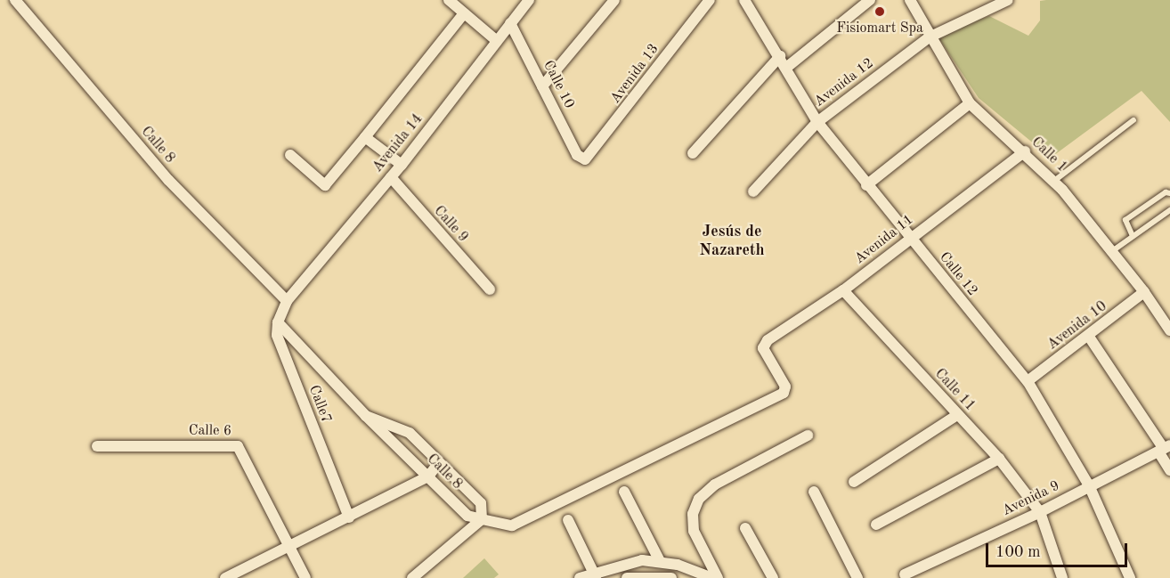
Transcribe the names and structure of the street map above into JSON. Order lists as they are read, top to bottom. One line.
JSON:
{"streets":{"street":["Avenida 13","Avenida 12","Calle 10","Avenida 14","Calle 8","Calle 1","Calle 9","Avenida 11","Calle 12","Avenida 10","Calle 11","Calle7","Calle 6","Avenida 9"]},"crossings":[["Avenida 13","Calle 10"],["Avenida 12","Calle 1"],["Avenida 12","Calle 12"],["Calle 10","Avenida 14"],["Avenida 14","Calle 8"],["Avenida 14","Calle 9"],["Calle 8","Avenida 11"],["Calle 8","Calle7"],["Calle 1","Avenida 11"],["Calle 1","Avenida 10"],["Avenida 11","Calle 12"],["Avenida 11","Calle 11"],["Calle 12","Avenida 10"],["Calle 12","Avenida 9"],["Calle 11","Avenida 9"]],"districts":["Jesús de Nazareth"],"places":["Fisiomart Spa"],"scale_bar":"100 m"}
